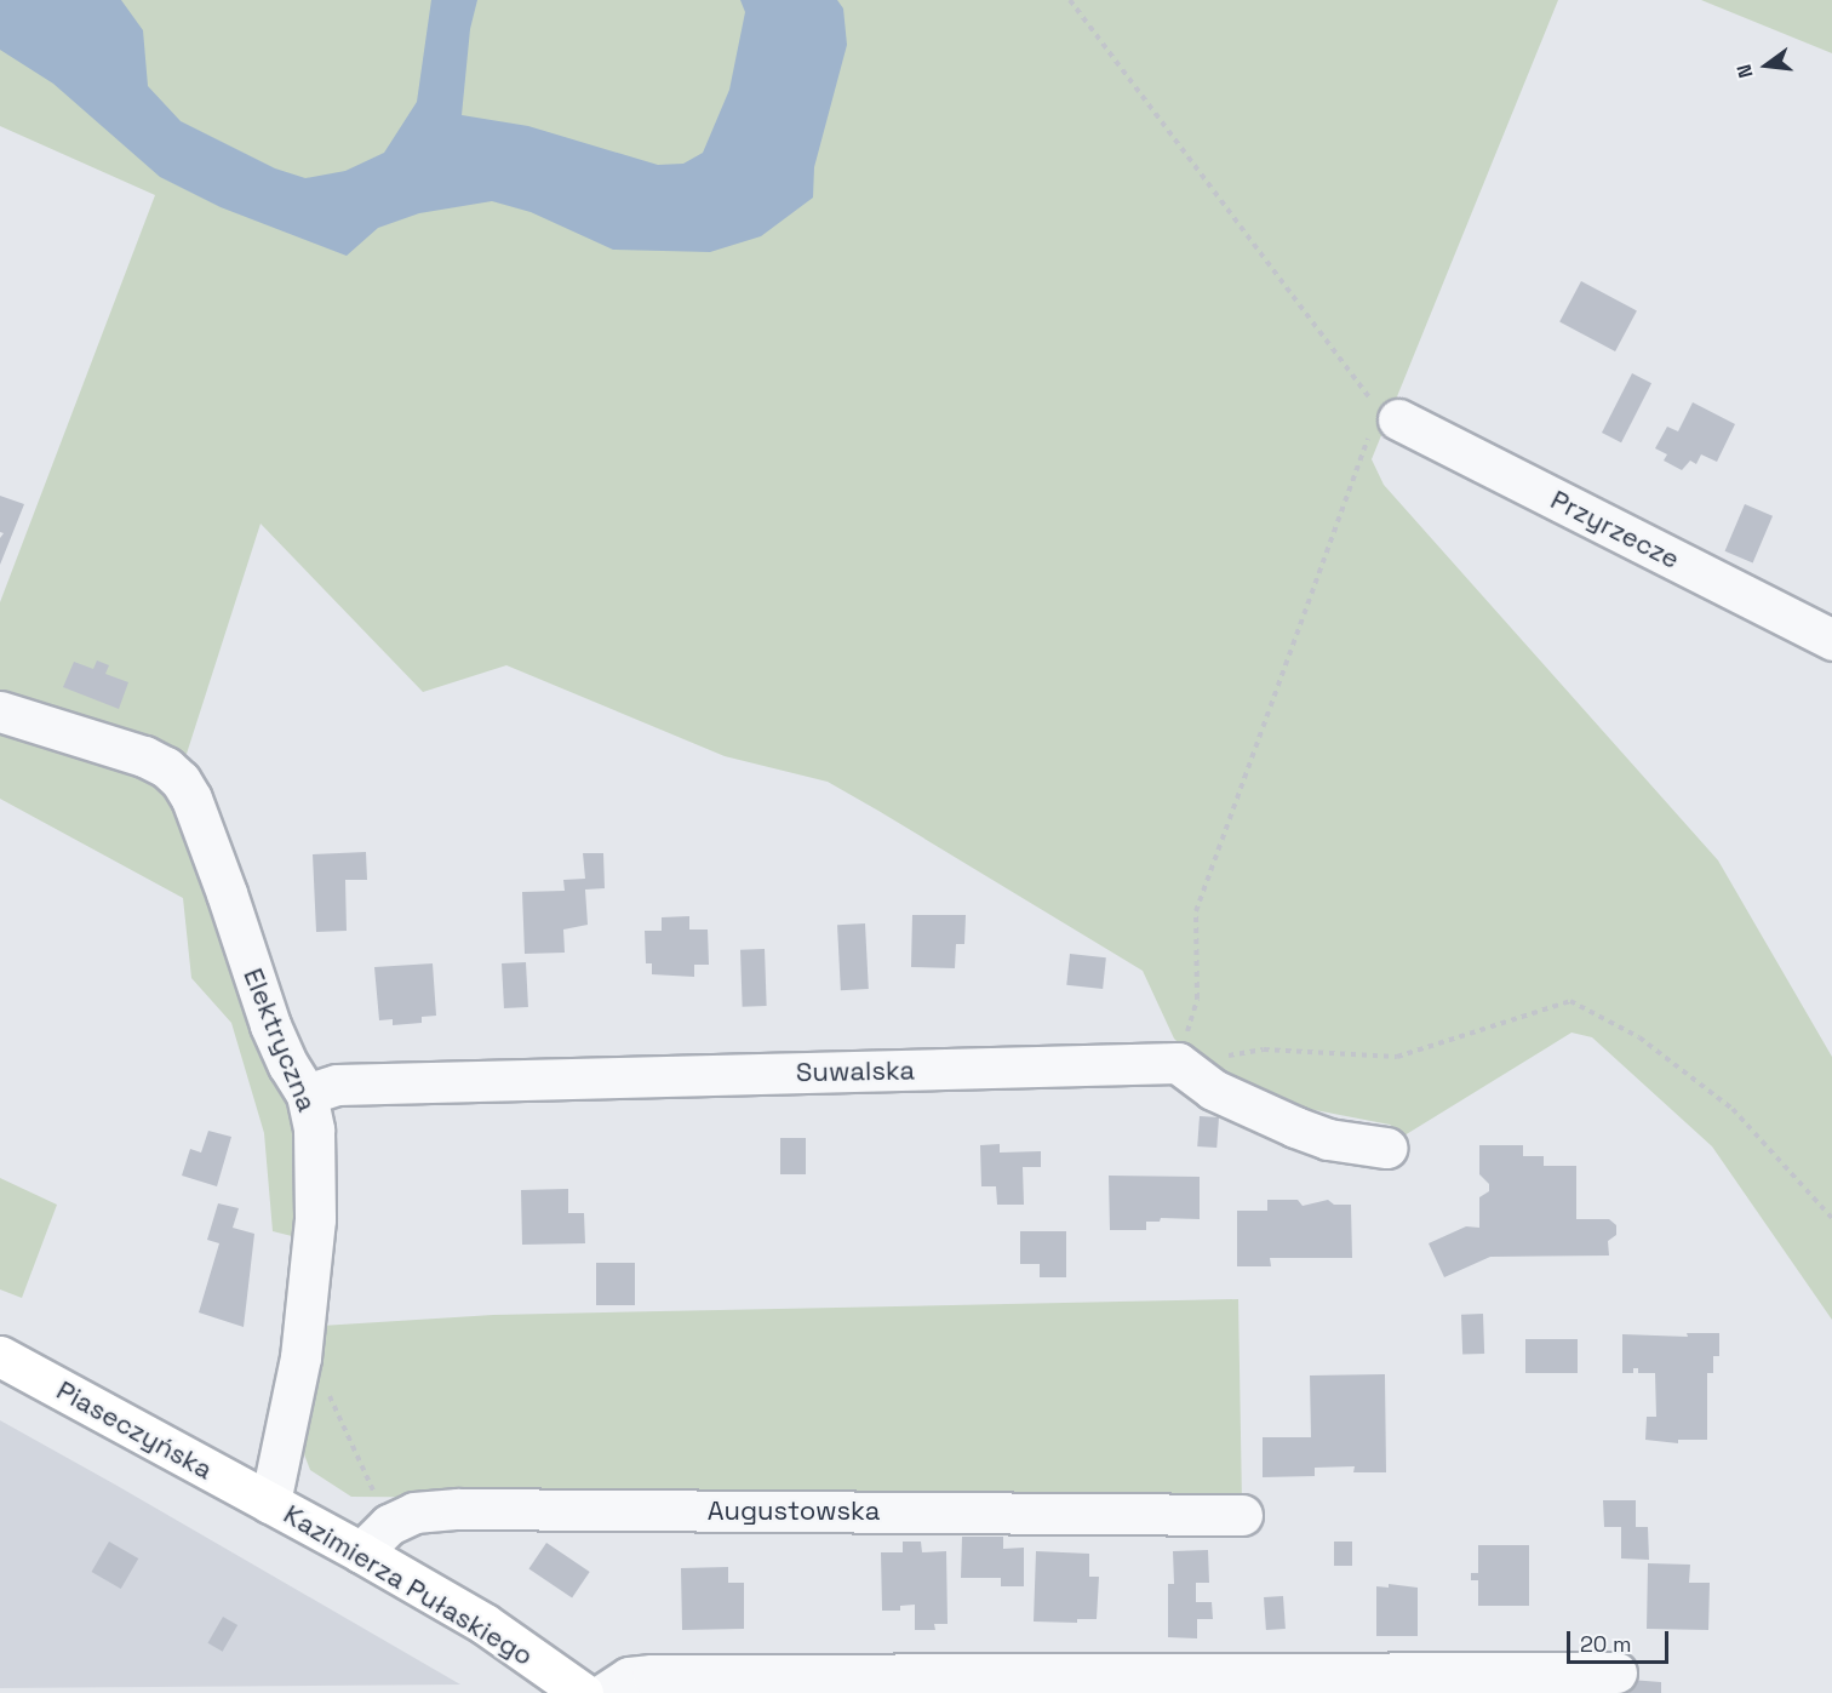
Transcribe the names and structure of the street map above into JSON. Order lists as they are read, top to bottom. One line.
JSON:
{"streets":{"main road":["Piaseczyńska","Kazimierza Pułaskiego"],"street":["Przyrzecze","Elektryczna","Suwalska","Augustowska"]},"crossings":[["Elektryczna","Suwalska"],["Elektryczna","Piaseczyńska"],["Elektryczna","Kazimierza Pułaskiego"],["Piaseczyńska","Kazimierza Pułaskiego"],["Augustowska","Kazimierza Pułaskiego"]],"scale_bar":"20 m","north":"left"}
